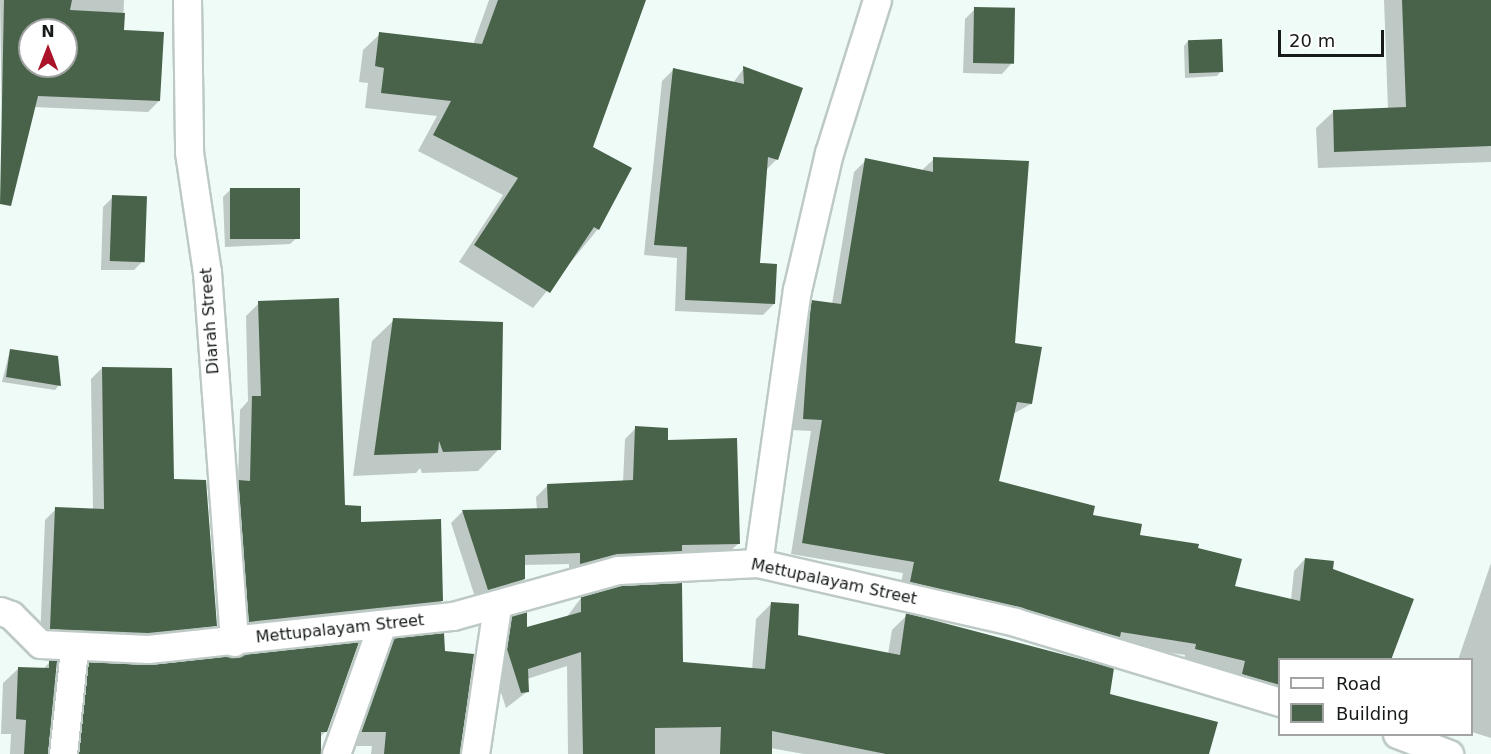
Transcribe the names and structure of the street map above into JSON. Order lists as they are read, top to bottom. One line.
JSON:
{"streets":{"street":["Diarah Street","Mettupalayam Street"]},"crossings":[["Diarah Street","Mettupalayam Street"]],"legend":["Road","Building"],"scale_bar":"20 m","north":"top"}
